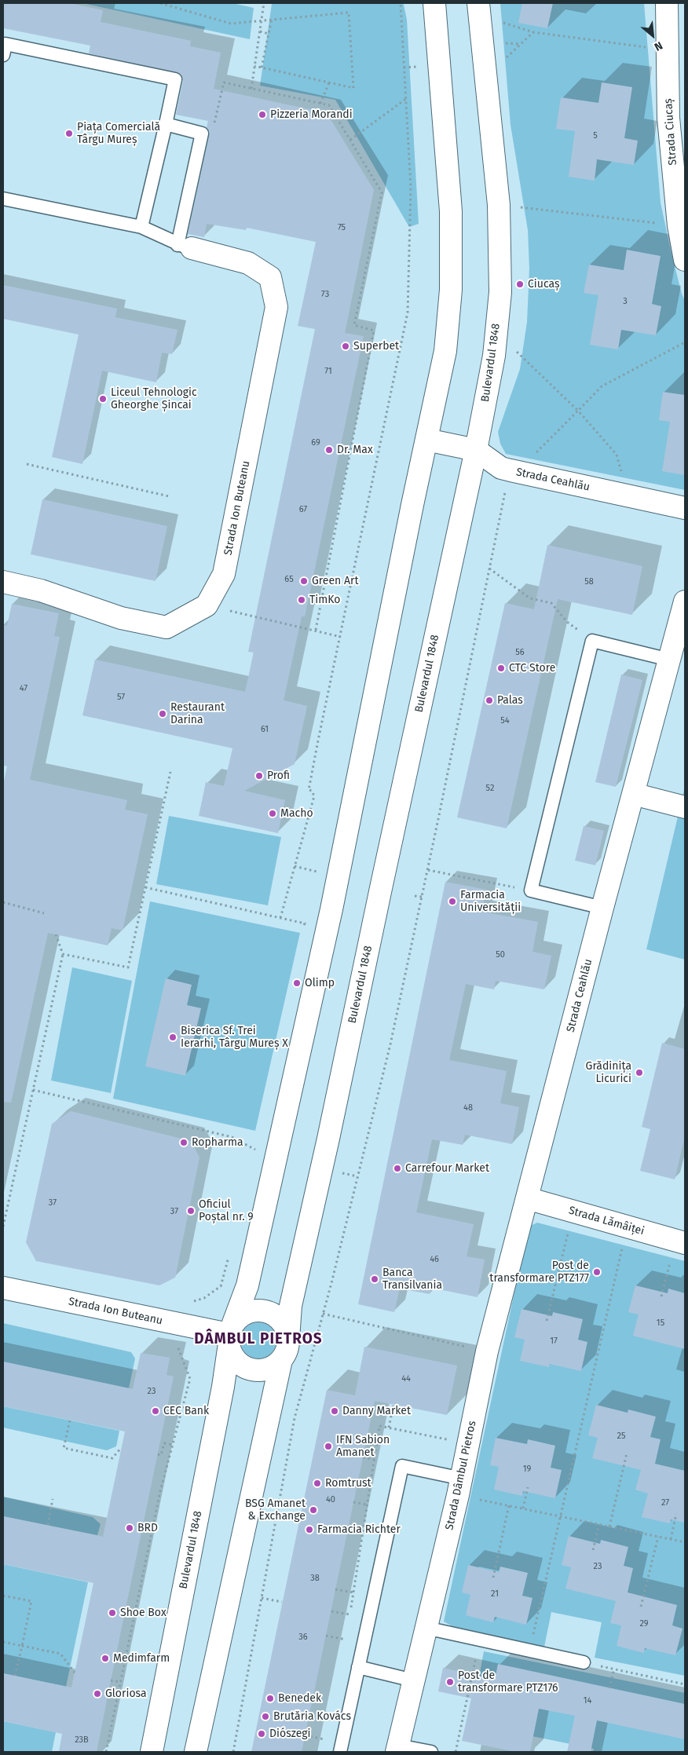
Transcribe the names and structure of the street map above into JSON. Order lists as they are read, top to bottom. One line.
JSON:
{"streets":{"street":["Strada Ciucaș","Bulevardul 1848","Strada Ceahlău","Strada Ion Buteanu","Strada Lămâiței","Strada Dâmbul Pietros"]},"crossings":[["Bulevardul 1848","Strada Ceahlău"],["Bulevardul 1848","Strada Ion Buteanu"],["Strada Ceahlău","Strada Lămâiței"],["Strada Ceahlău","Strada Dâmbul Pietros"],["Strada Lămâiței","Strada Dâmbul Pietros"]],"districts":["DÂMBUL PIETROS"],"places":["Pizzeria Morandi","Piața Comercială Târgu Mureș","Ciucaș","Superbet","Liceul Tehnologic Gheorghe Șincai","Dr. Max","Green Art","TimKo","CTC Store","Palas","Restaurant Darina","Profi","Macho","Farmacia Universității","Olimp","Biserica Sf. Trei Ierarhi, Târgu Mureș X","Grădinița Licurici","Ropharma","Carrefour Market","Oficiul Poștal nr. 9","Post de transformare PTZ177","Banca Transilvania","CEC Bank","Danny Market","IFN Sabion Amanet","Romtrust","BSG Amanet & Exchange","BRD","Farmacia Richter","Shoe Box","Medimfarm","Post de transformare PTZ176","Gloriosa","Benedek","Brutăria Kovács","Diószegi"],"house_numbers":["5","75","73","3","71","69","67","65","58","56","47","57","54","61","52","50","48","37","37","46","15","17","44","23","25","19","40","27","23","38","21","29","36","14","23B"],"north":"bottom right"}
